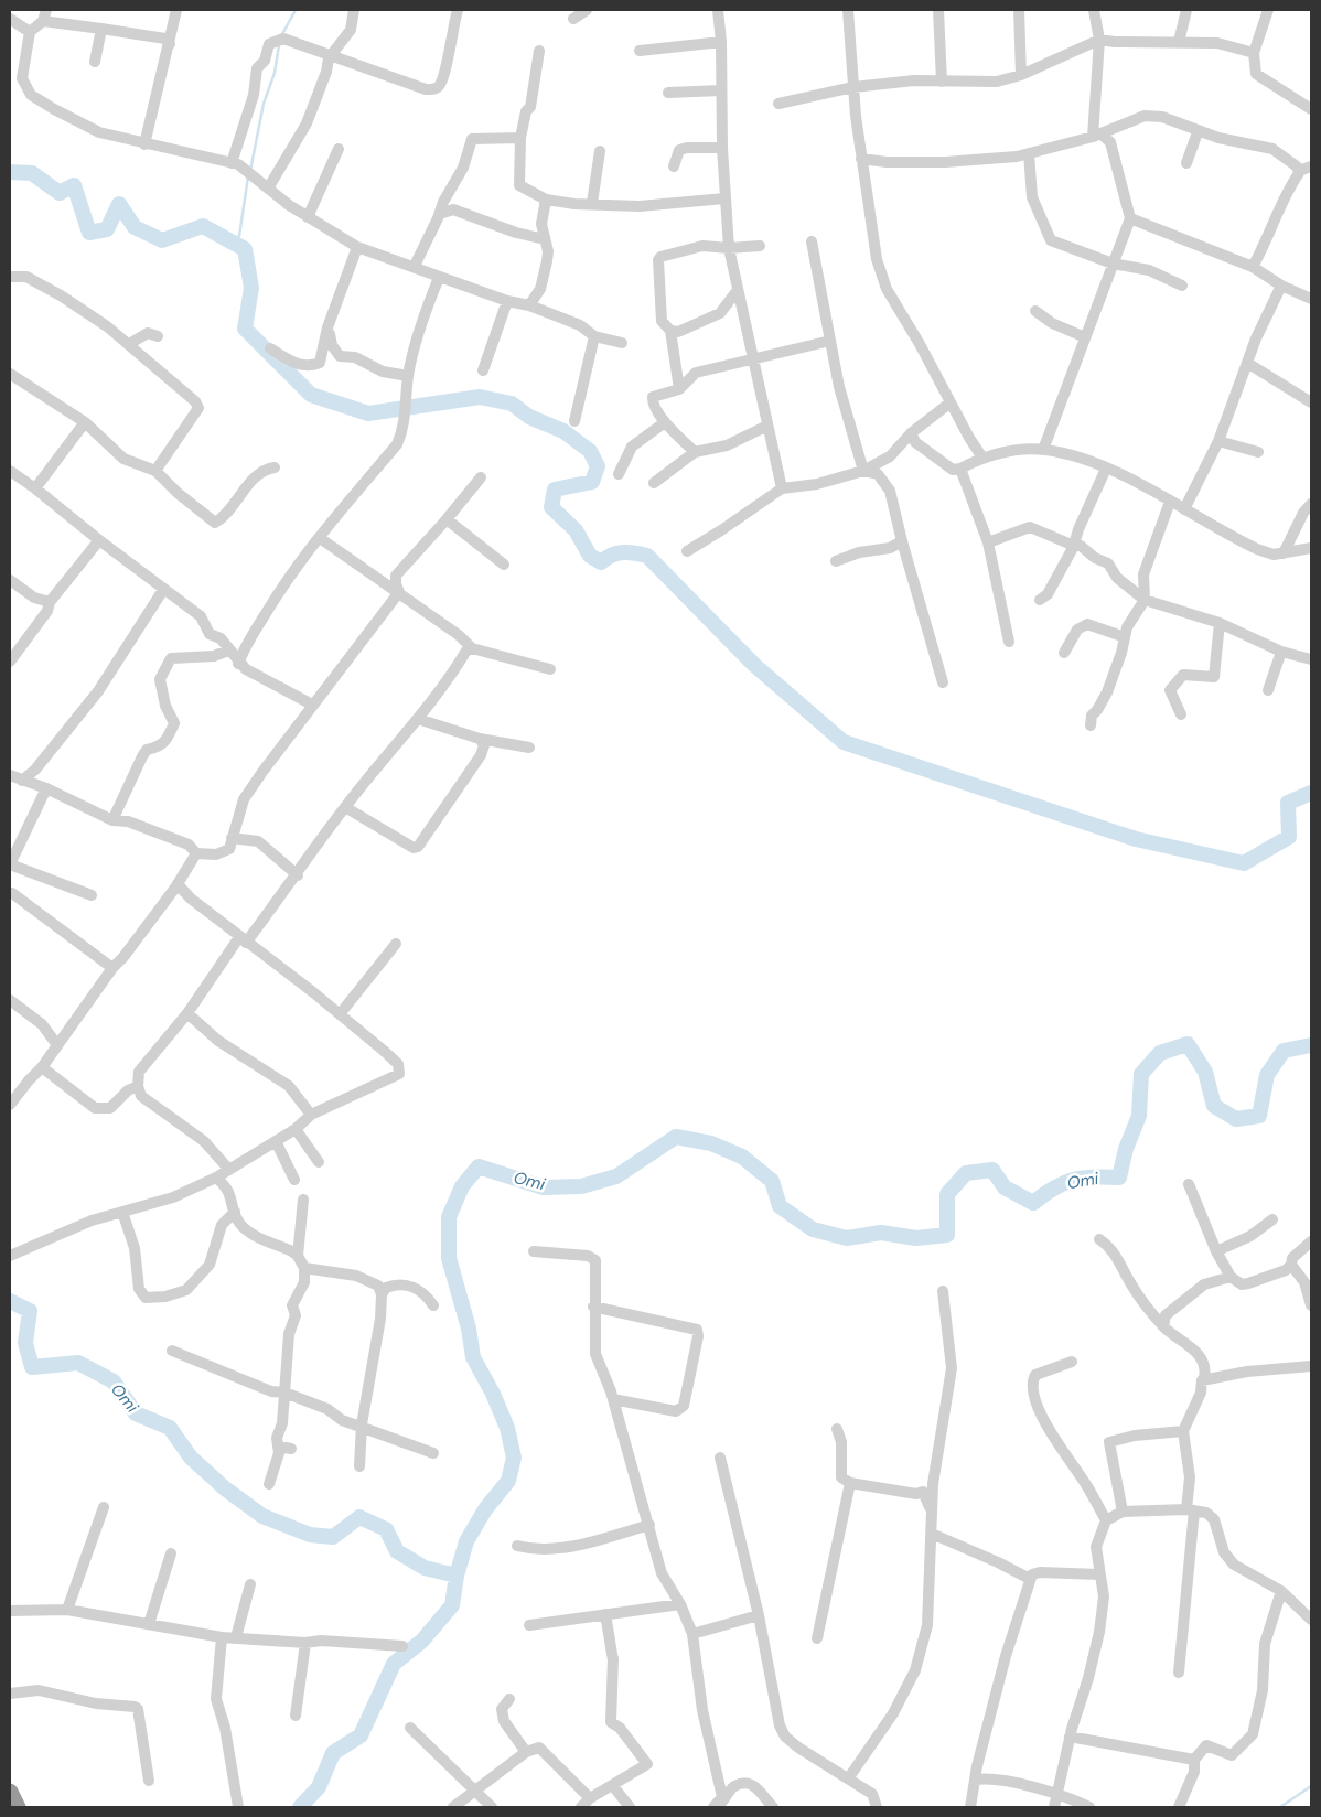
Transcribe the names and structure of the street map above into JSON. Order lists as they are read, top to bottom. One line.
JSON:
{"water":["Omi"]}
